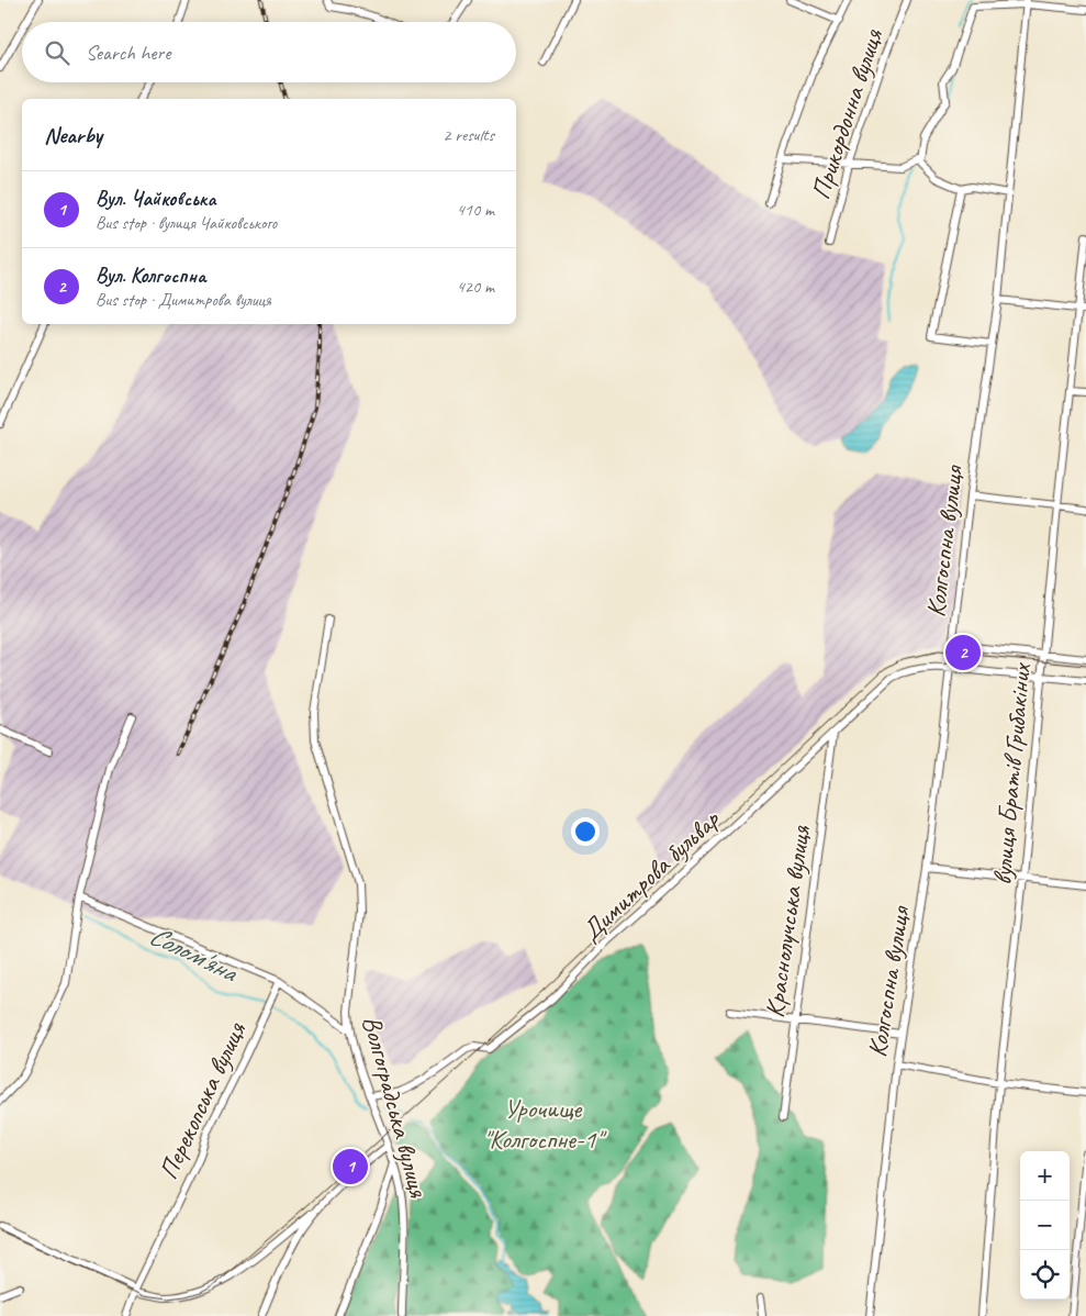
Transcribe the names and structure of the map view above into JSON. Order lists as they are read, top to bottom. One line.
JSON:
{"streets":{"street":["Прикордонна вулиця","Колгоспна вулиця","вулиця Братів Грибакіних","Димитрова бульвар","Краснолучська вулиця","Перекопська вулиця","Волгоградська вулиця"]},"crossings":[["Колгоспна вулиця","Димитрова бульвар"],["вулиця Братів Грибакіних","Димитрова бульвар"],["Димитрова бульвар","Краснолучська вулиця"],["Димитрова бульвар","Волгоградська вулиця"]],"water":["Солом'яна"],"parks":["Урочище \"Колгоспне-1\""],"page":{"search":"Search here","heading":["Nearby","2 results"],"list":[{"mark":"1","name":"Вул. Чайковська","note":"Bus stop · вулиця Чайковського","value":"410 m"},{"mark":"2","name":"Вул. Колгоспна","note":"Bus stop · Димитрова вулиця","value":"420 m"}],"pins":["2","1"],"map_buttons":["+","−"]}}
